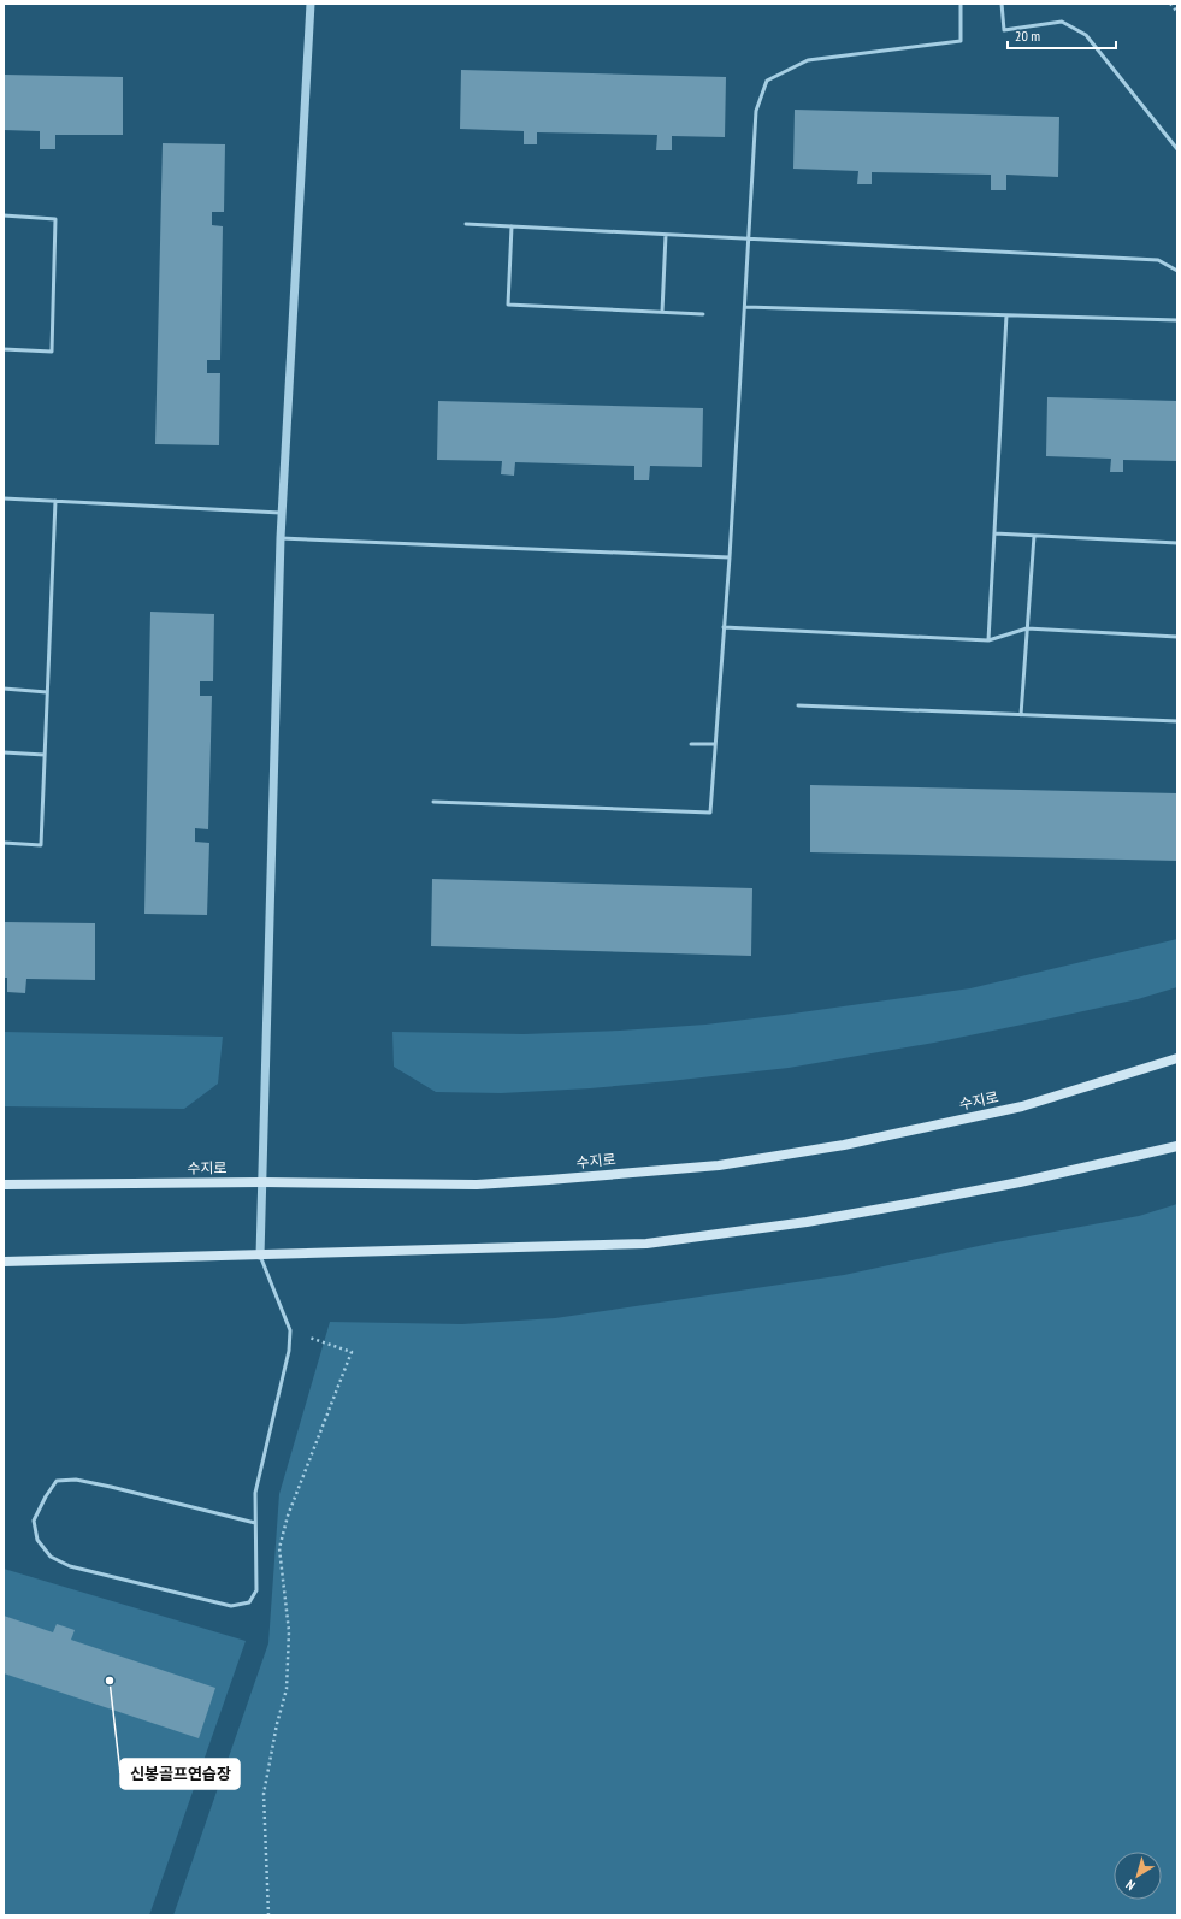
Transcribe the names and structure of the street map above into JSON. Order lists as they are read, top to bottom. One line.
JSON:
{"streets":{"main road":["수지로"]},"places":["신봉골프연습장"],"scale_bar":"20 m","north":"bottom left"}
